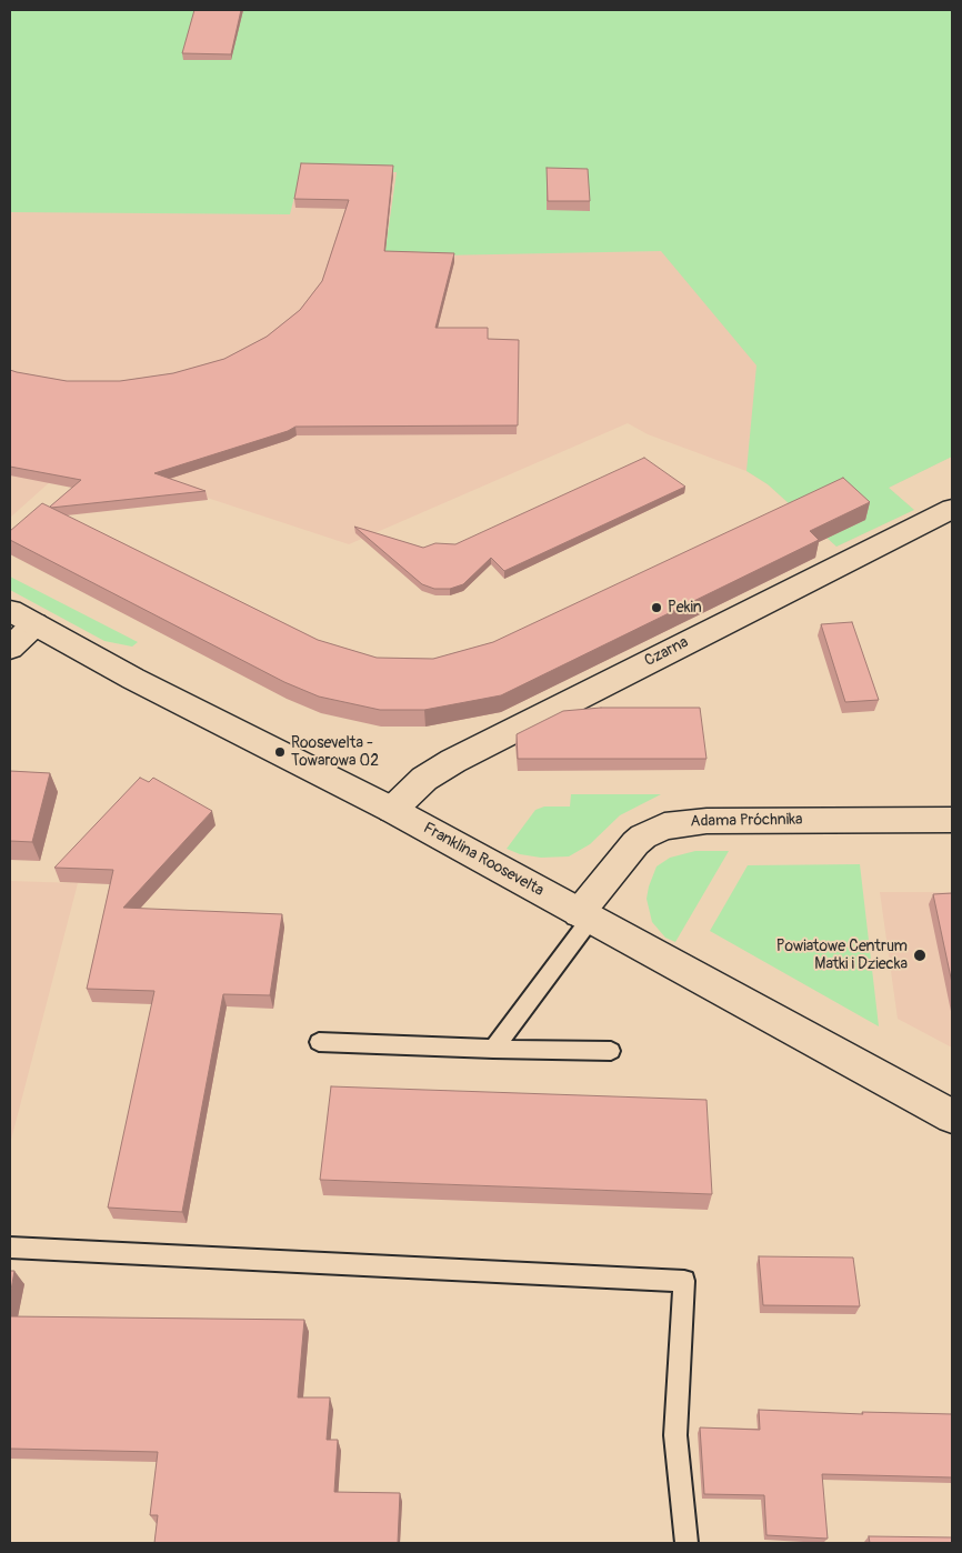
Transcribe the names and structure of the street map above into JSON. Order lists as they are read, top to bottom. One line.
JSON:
{"streets":{"street":["Czarna","Adama Próchnika","Franklina Roosevelta"]},"crossings":[["Czarna","Franklina Roosevelta"],["Adama Próchnika","Franklina Roosevelta"]],"places":["Pekin","Roosevelta - Towarowa 02","Powiatowe Centrum Matki i Dziecka"]}
